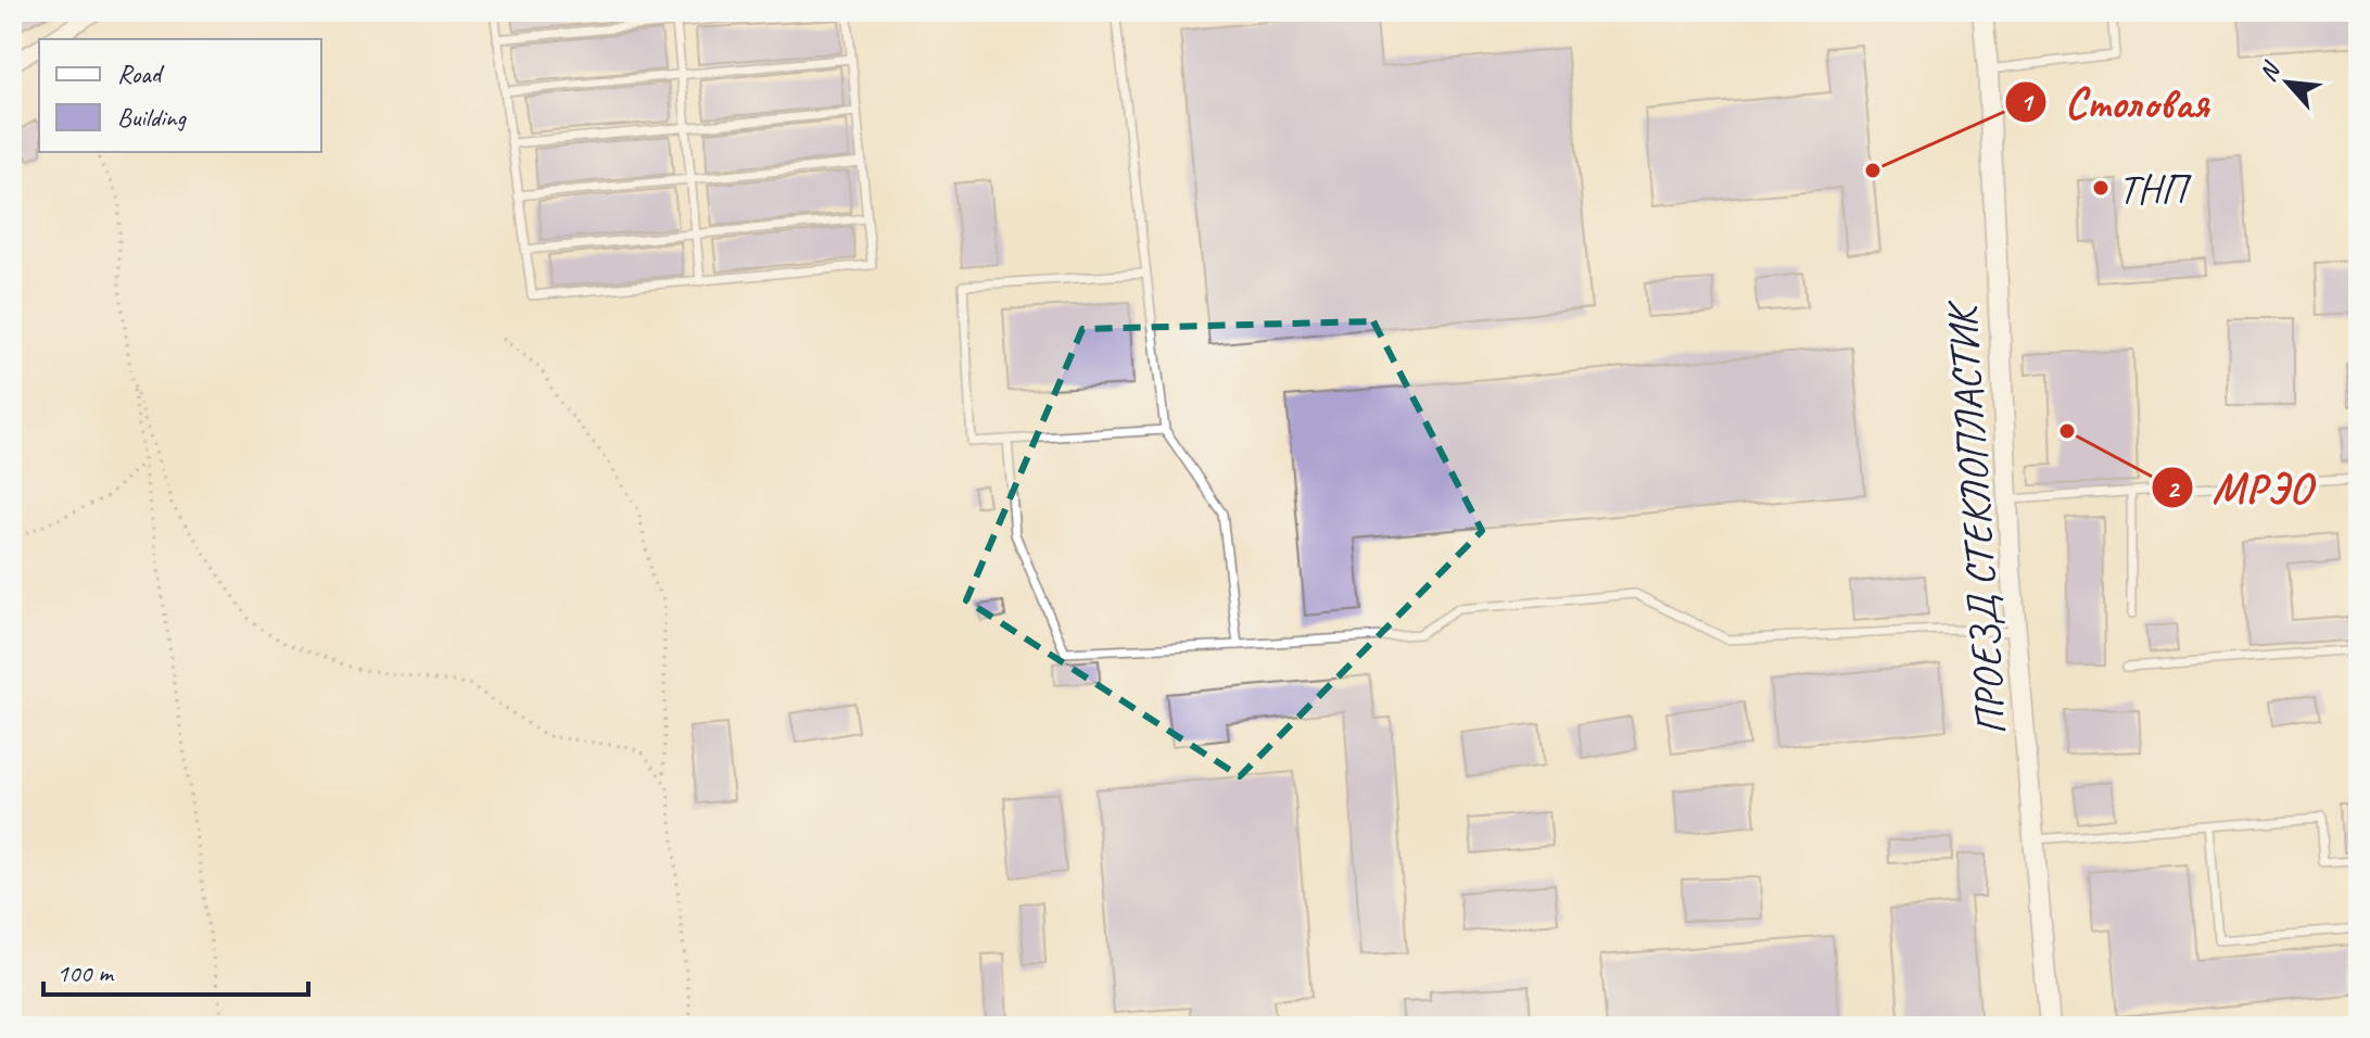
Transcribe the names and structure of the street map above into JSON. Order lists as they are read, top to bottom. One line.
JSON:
{"streets":{"street":["ПРОЕЗД СТЕКЛОПЛАСТИК"]},"places":["Столовая","ТНП","МРЭО"],"legend":["Road","Building"],"scale_bar":"100 m","north":"top left"}
